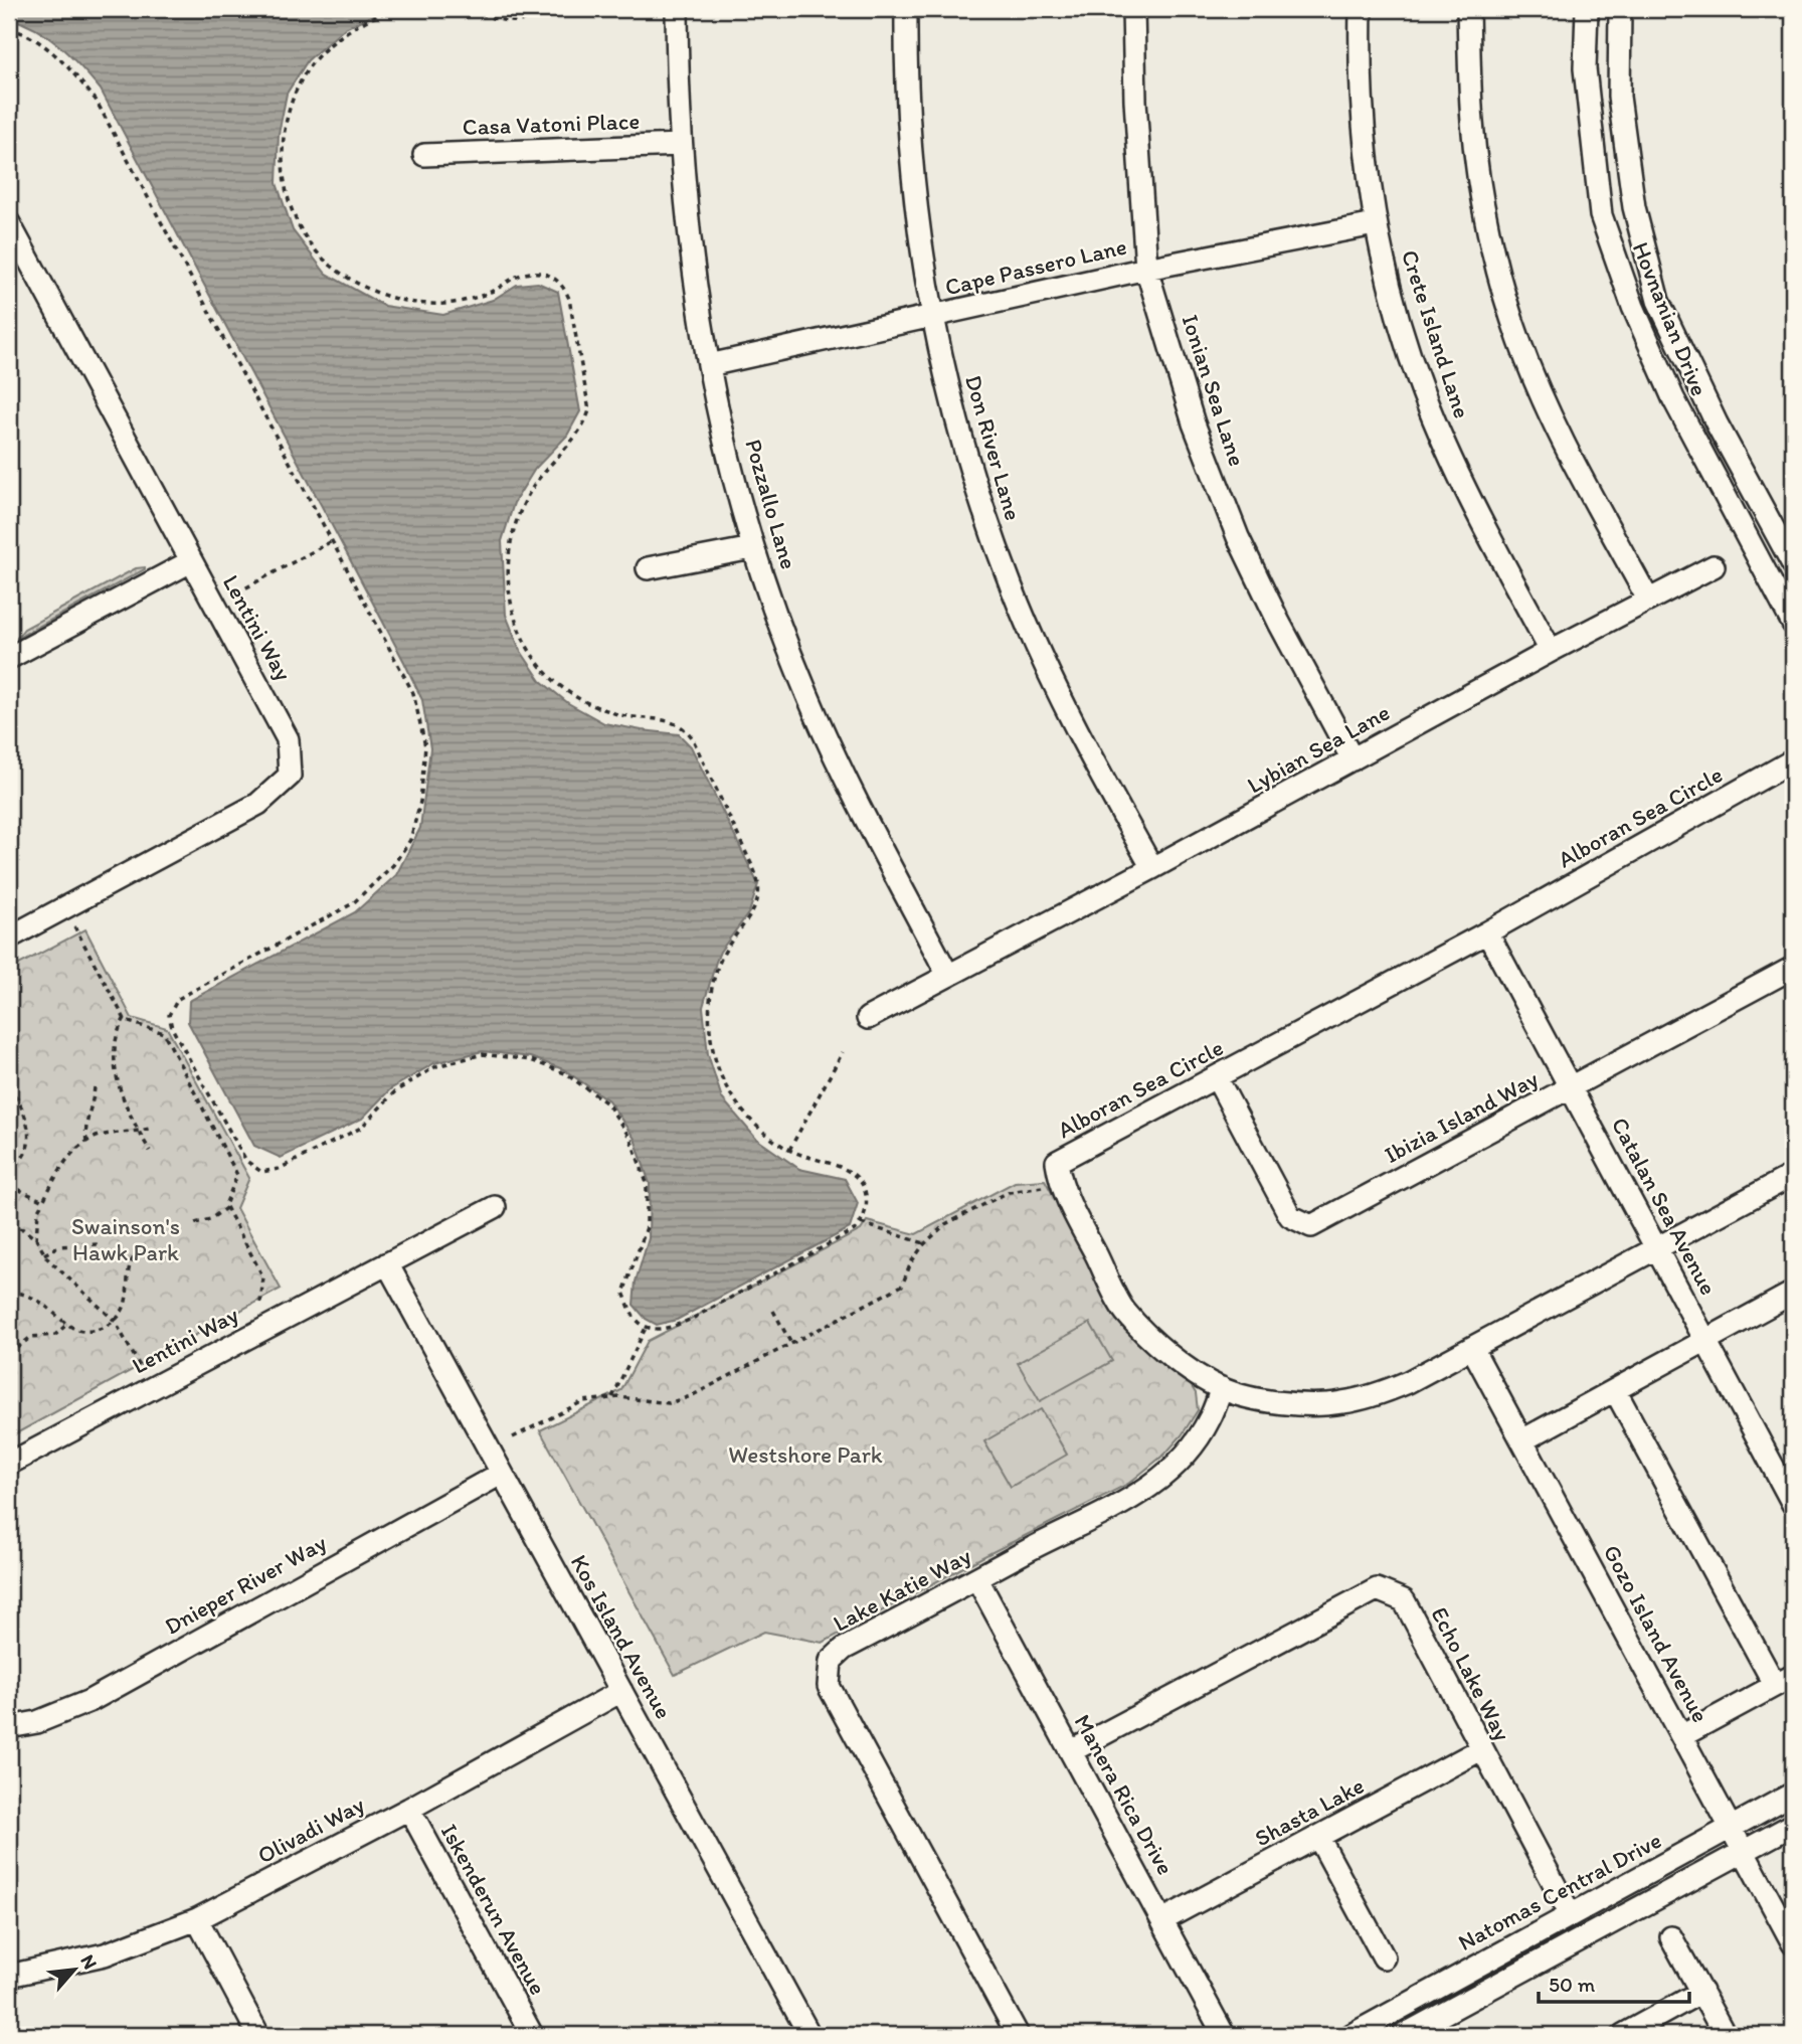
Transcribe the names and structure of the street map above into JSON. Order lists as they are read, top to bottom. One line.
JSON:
{"streets":{"street":["Casa Vatoni Place","Cape Passero Lane","Hovnanian Drive","Crete Island Lane","Ionian Sea Lane","Don River Lane","Pozzallo Lane","Lentini Way","Lybian Sea Lane","Alboran Sea Circle","Ibizia Island Way","Catalan Sea Avenue","Dnieper River Way","Lake Katie Way","Gozo Island Avenue","Kos Island Avenue","Echo Lake Way","Manera Rica Drive","Shasta Lake","Olivadi Way","Natomas Central Drive","Iskenderun Avenue"]},"crossings":[["Casa Vatoni Place","Pozzallo Lane"],["Cape Passero Lane","Crete Island Lane"],["Cape Passero Lane","Ionian Sea Lane"],["Cape Passero Lane","Don River Lane"],["Cape Passero Lane","Pozzallo Lane"],["Crete Island Lane","Lybian Sea Lane"],["Ionian Sea Lane","Lybian Sea Lane"],["Don River Lane","Lybian Sea Lane"],["Pozzallo Lane","Lybian Sea Lane"],["Lentini Way","Kos Island Avenue"],["Alboran Sea Circle","Ibizia Island Way"],["Alboran Sea Circle","Catalan Sea Avenue"],["Alboran Sea Circle","Lake Katie Way"],["Alboran Sea Circle","Gozo Island Avenue"],["Ibizia Island Way","Catalan Sea Avenue"],["Dnieper River Way","Kos Island Avenue"],["Lake Katie Way","Manera Rica Drive"],["Gozo Island Avenue","Natomas Central Drive"],["Kos Island Avenue","Olivadi Way"],["Echo Lake Way","Manera Rica Drive"],["Echo Lake Way","Shasta Lake"],["Echo Lake Way","Natomas Central Drive"],["Manera Rica Drive","Shasta Lake"],["Olivadi Way","Iskenderun Avenue"]],"parks":["Swainson's Hawk Park","Westshore Park"],"scale_bar":"50 m","north":"top right"}
